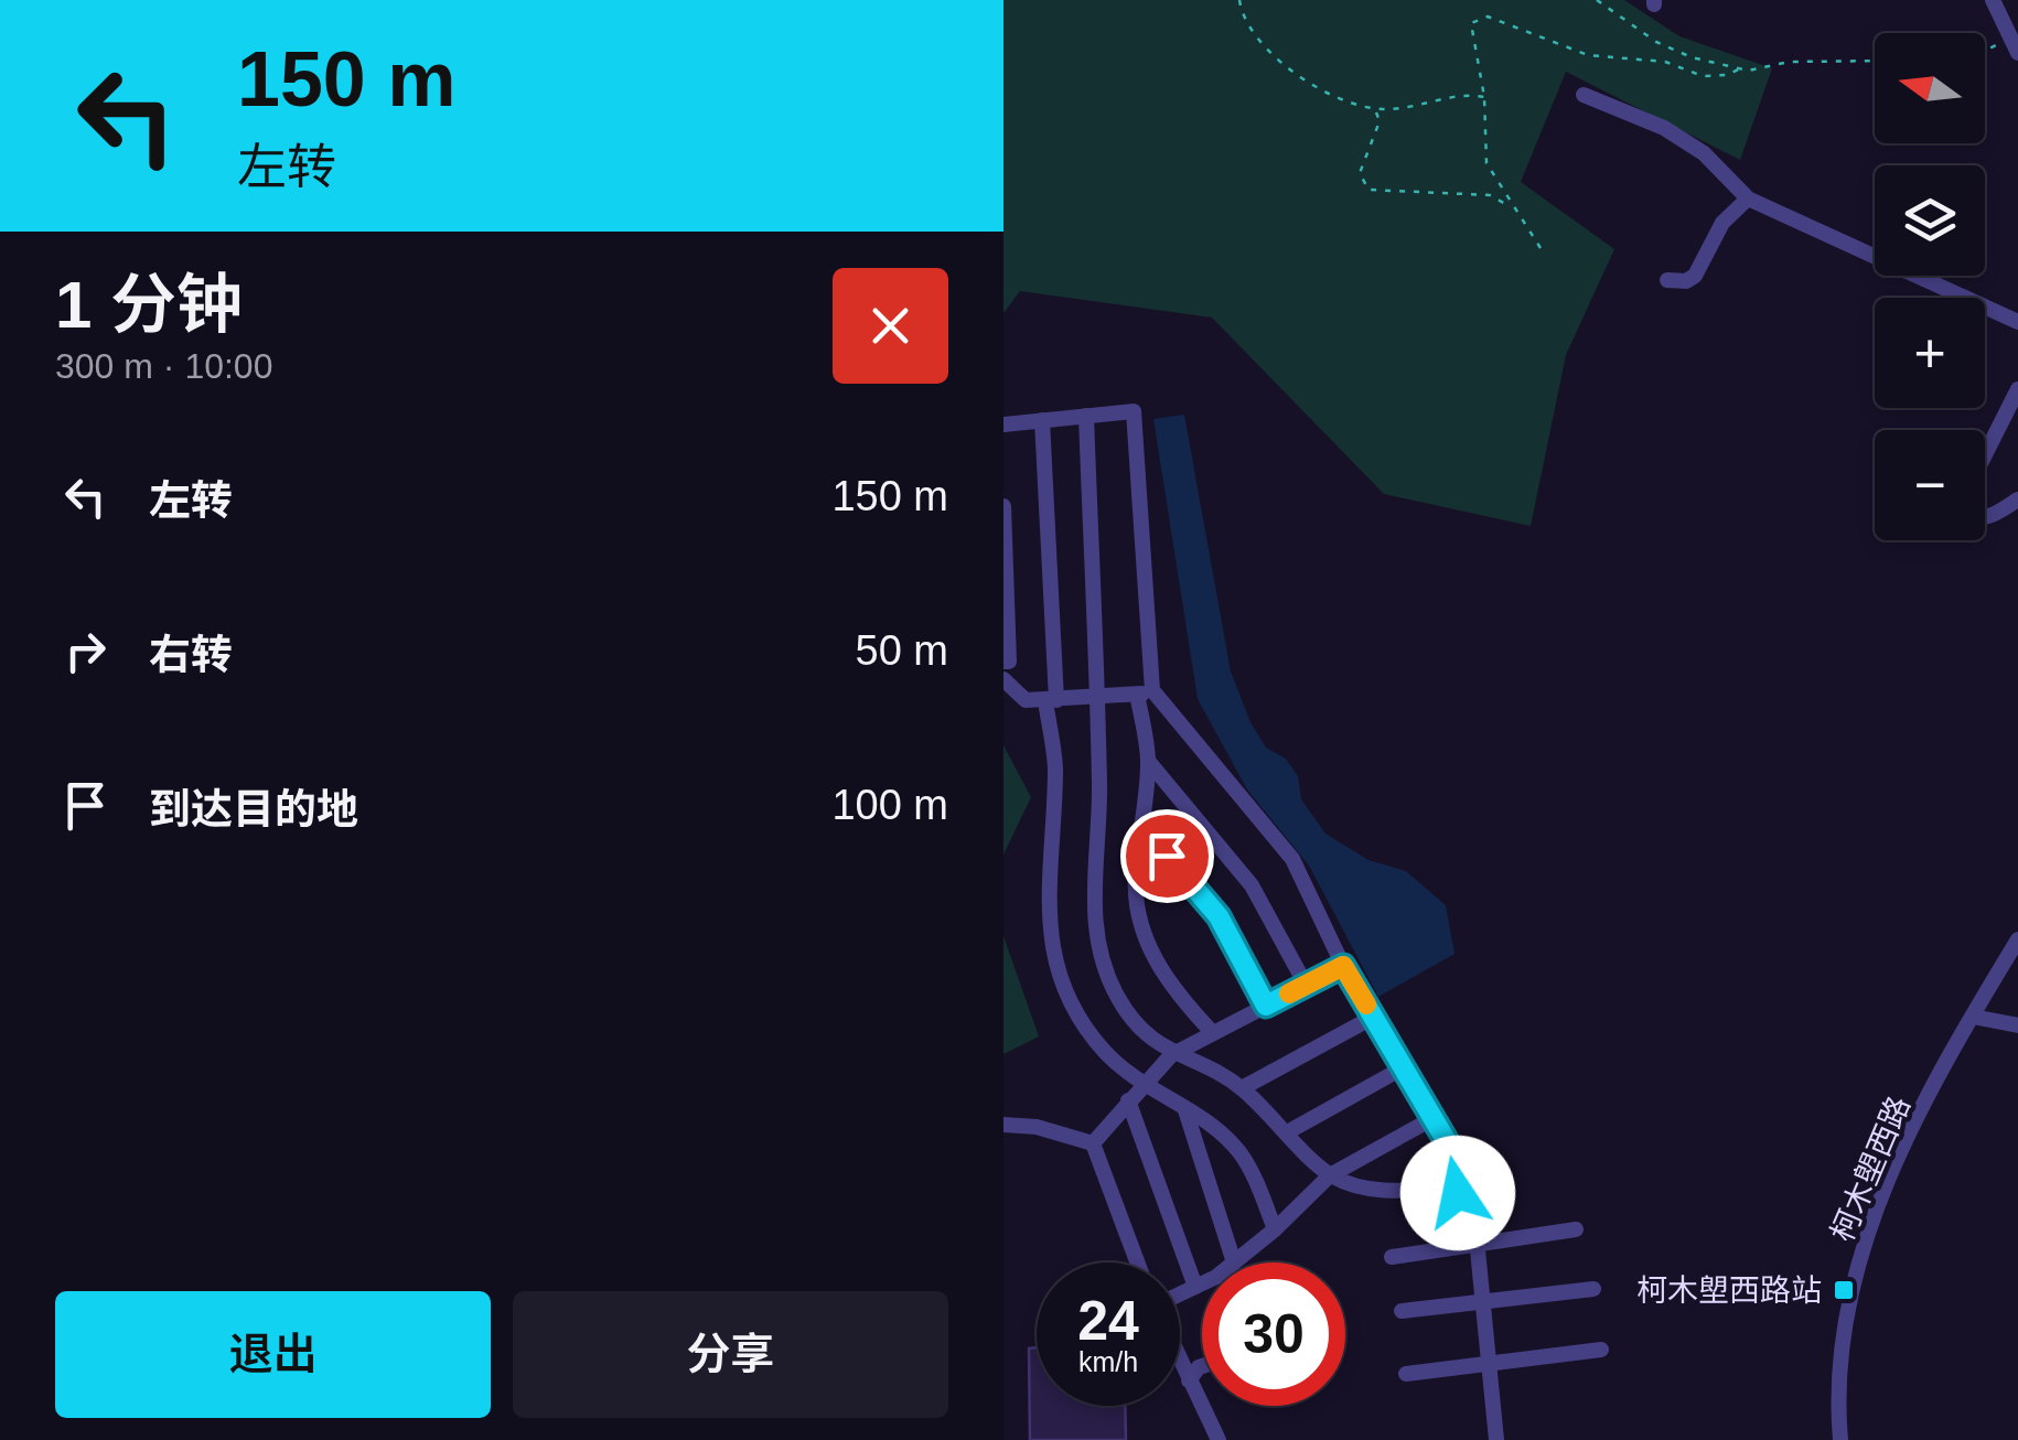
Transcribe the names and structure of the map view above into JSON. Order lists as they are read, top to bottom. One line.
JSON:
{"streets":{"street":["柯木塱西路"]},"places":{"transit":["柯木塱西路站"]},"north":"left","page":{"turn":["150 m","左转"],"map_buttons":["+","−"],"heading":["1 分钟","300 m · 10:00"],"list":[{"name":"左转","value":"150 m"},{"name":"右转","value":"50 m"},{"name":"到达目的地","value":"100 m"}],"speed":"24 km/h","limit":"30","buttons":["退出","分享"]}}
